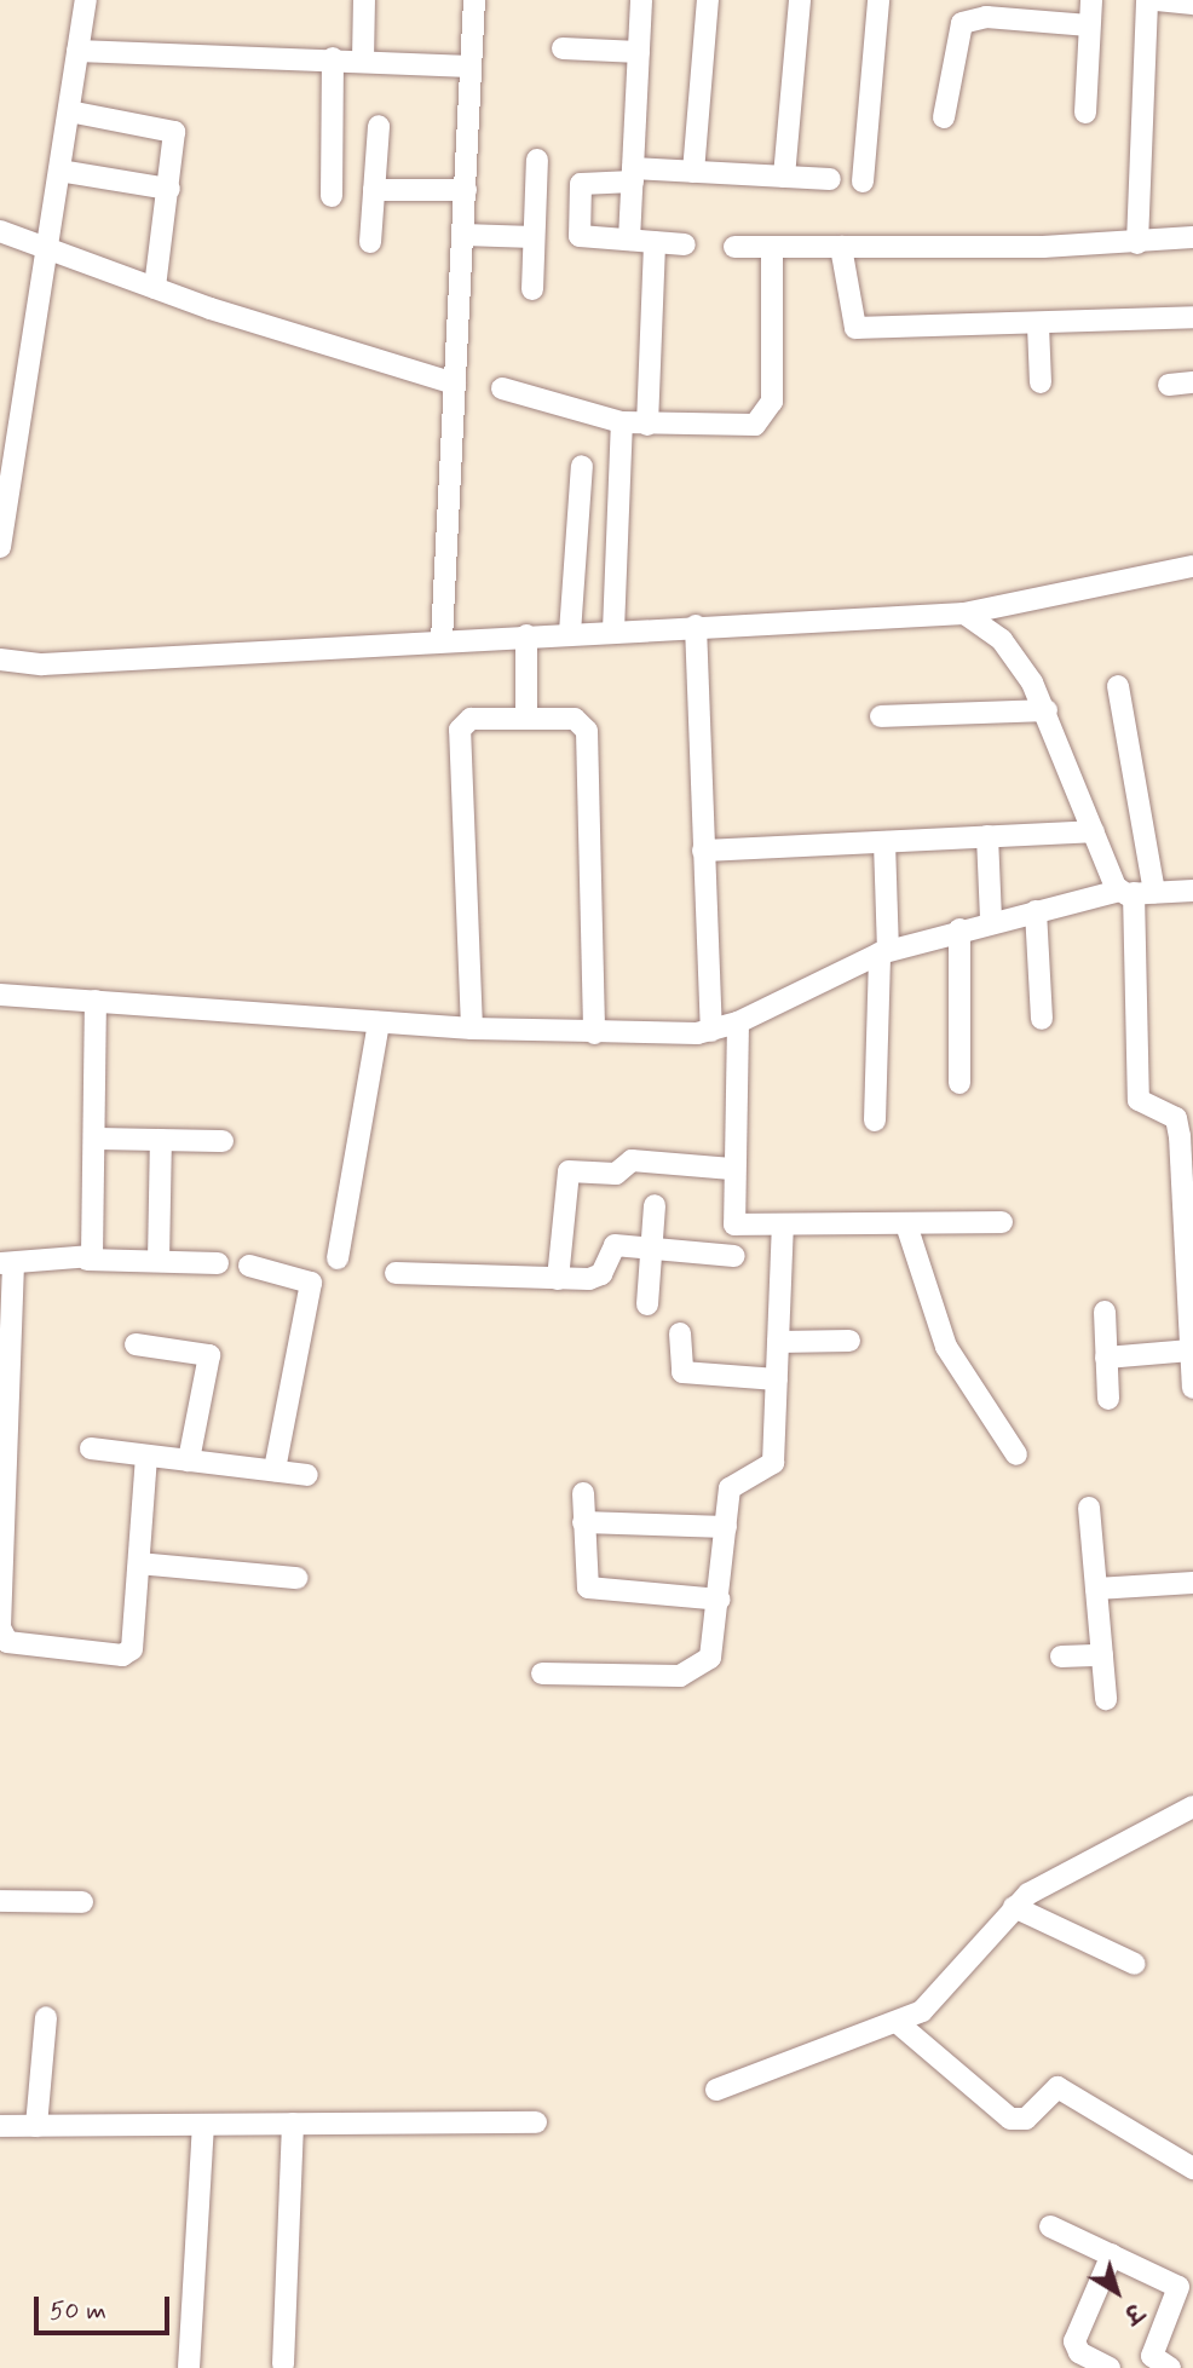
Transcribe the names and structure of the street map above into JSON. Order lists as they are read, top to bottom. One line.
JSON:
{"scale_bar":"50 m","north":"bottom right"}
